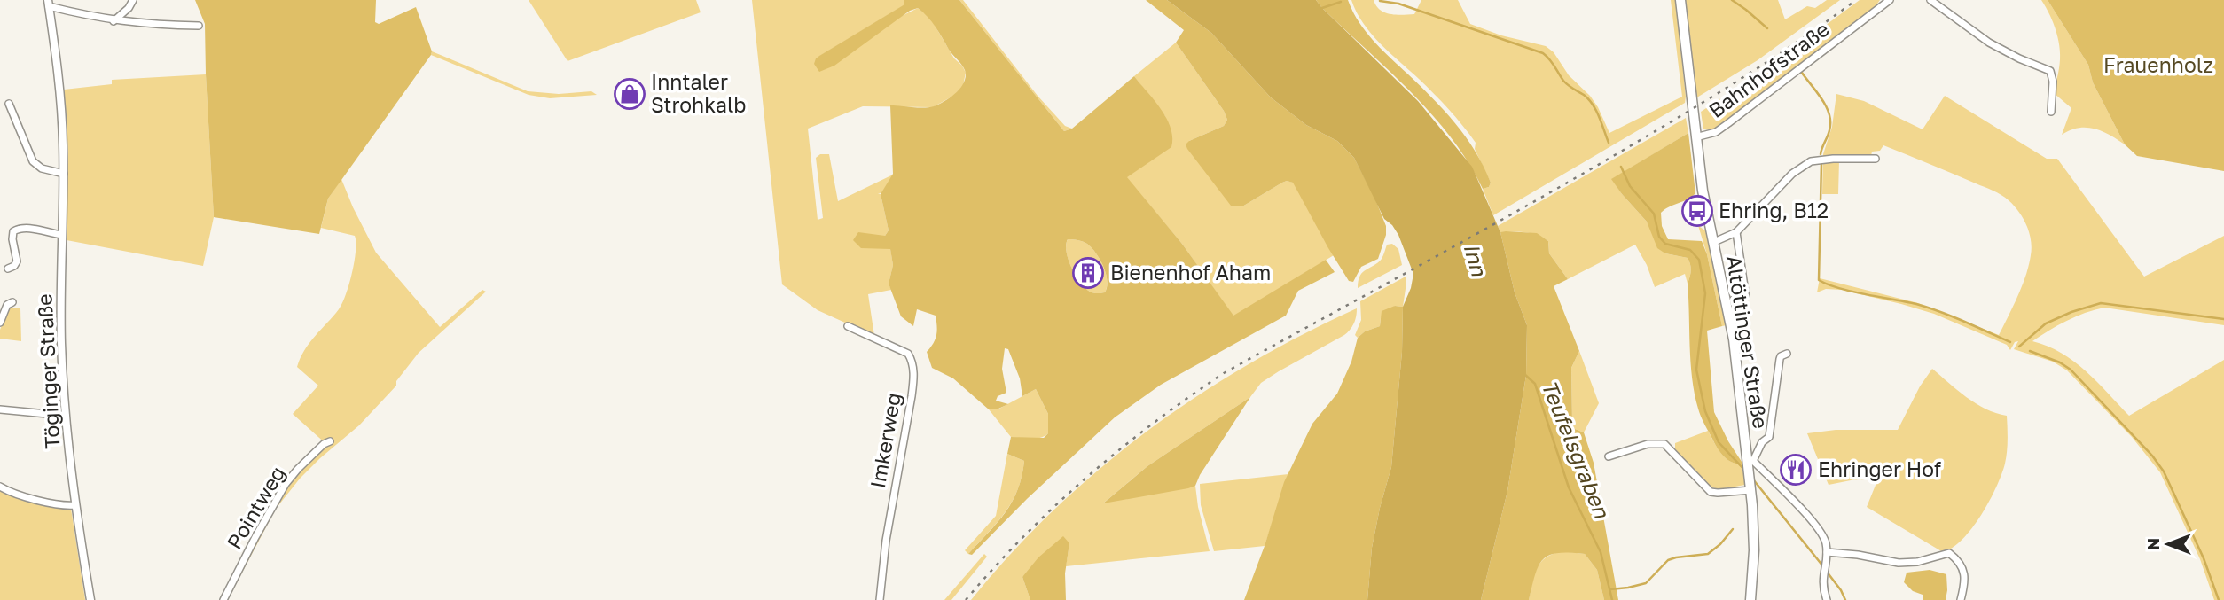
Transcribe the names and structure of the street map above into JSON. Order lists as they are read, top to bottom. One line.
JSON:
{"streets":{"main road":["Altöttinger Straße"],"street":["Bahnhofstraße","Töginger Straße","Imkerweg","Pointweg"]},"crossings":[["Bahnhofstraße","Altöttinger Straße"]],"water":["Inn","Teufelsgraben"],"parks":["Frauenholz"],"places":{"shop":["Inntaler Strohkalb"],"bus stop":["Ehring, B12"],"building":["Bienenhof Aham"],"restaurant":["Ehringer Hof"]},"north":"left"}
